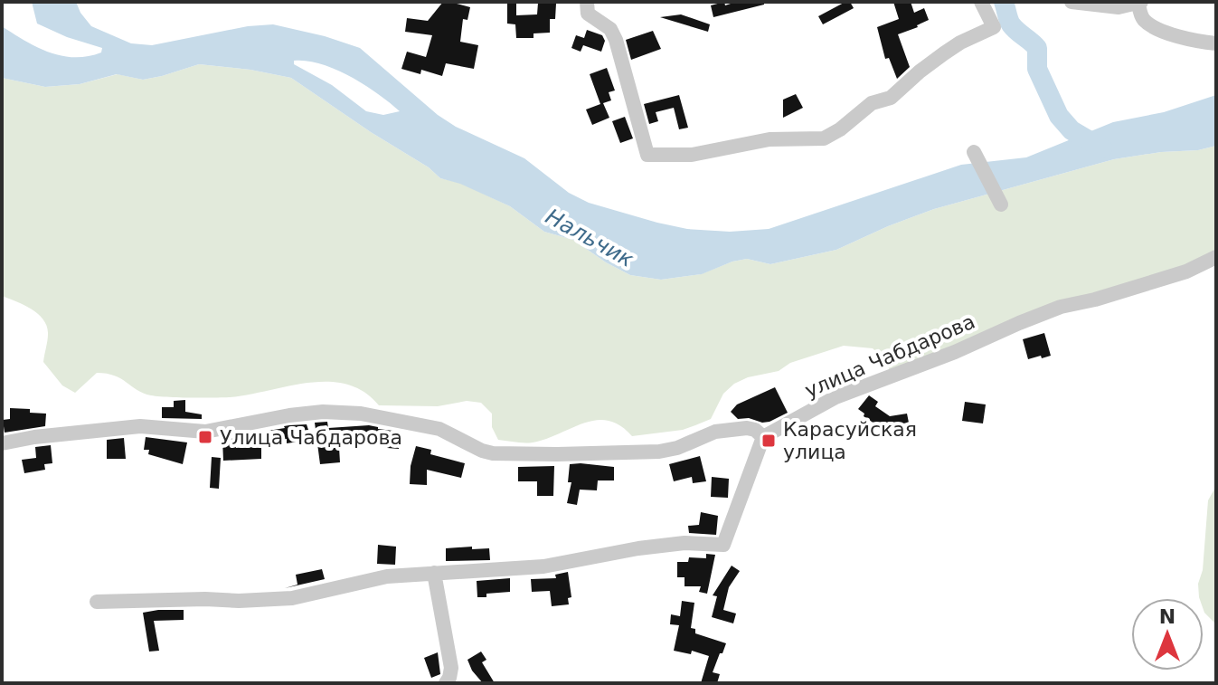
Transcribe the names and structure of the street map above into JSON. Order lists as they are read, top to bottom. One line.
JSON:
{"streets":{"street":["улица Чабдарова"]},"water":["Нальчик"],"places":{"transit":["Улица Чабдарова","Карасуйская улица"]},"north":"top"}
